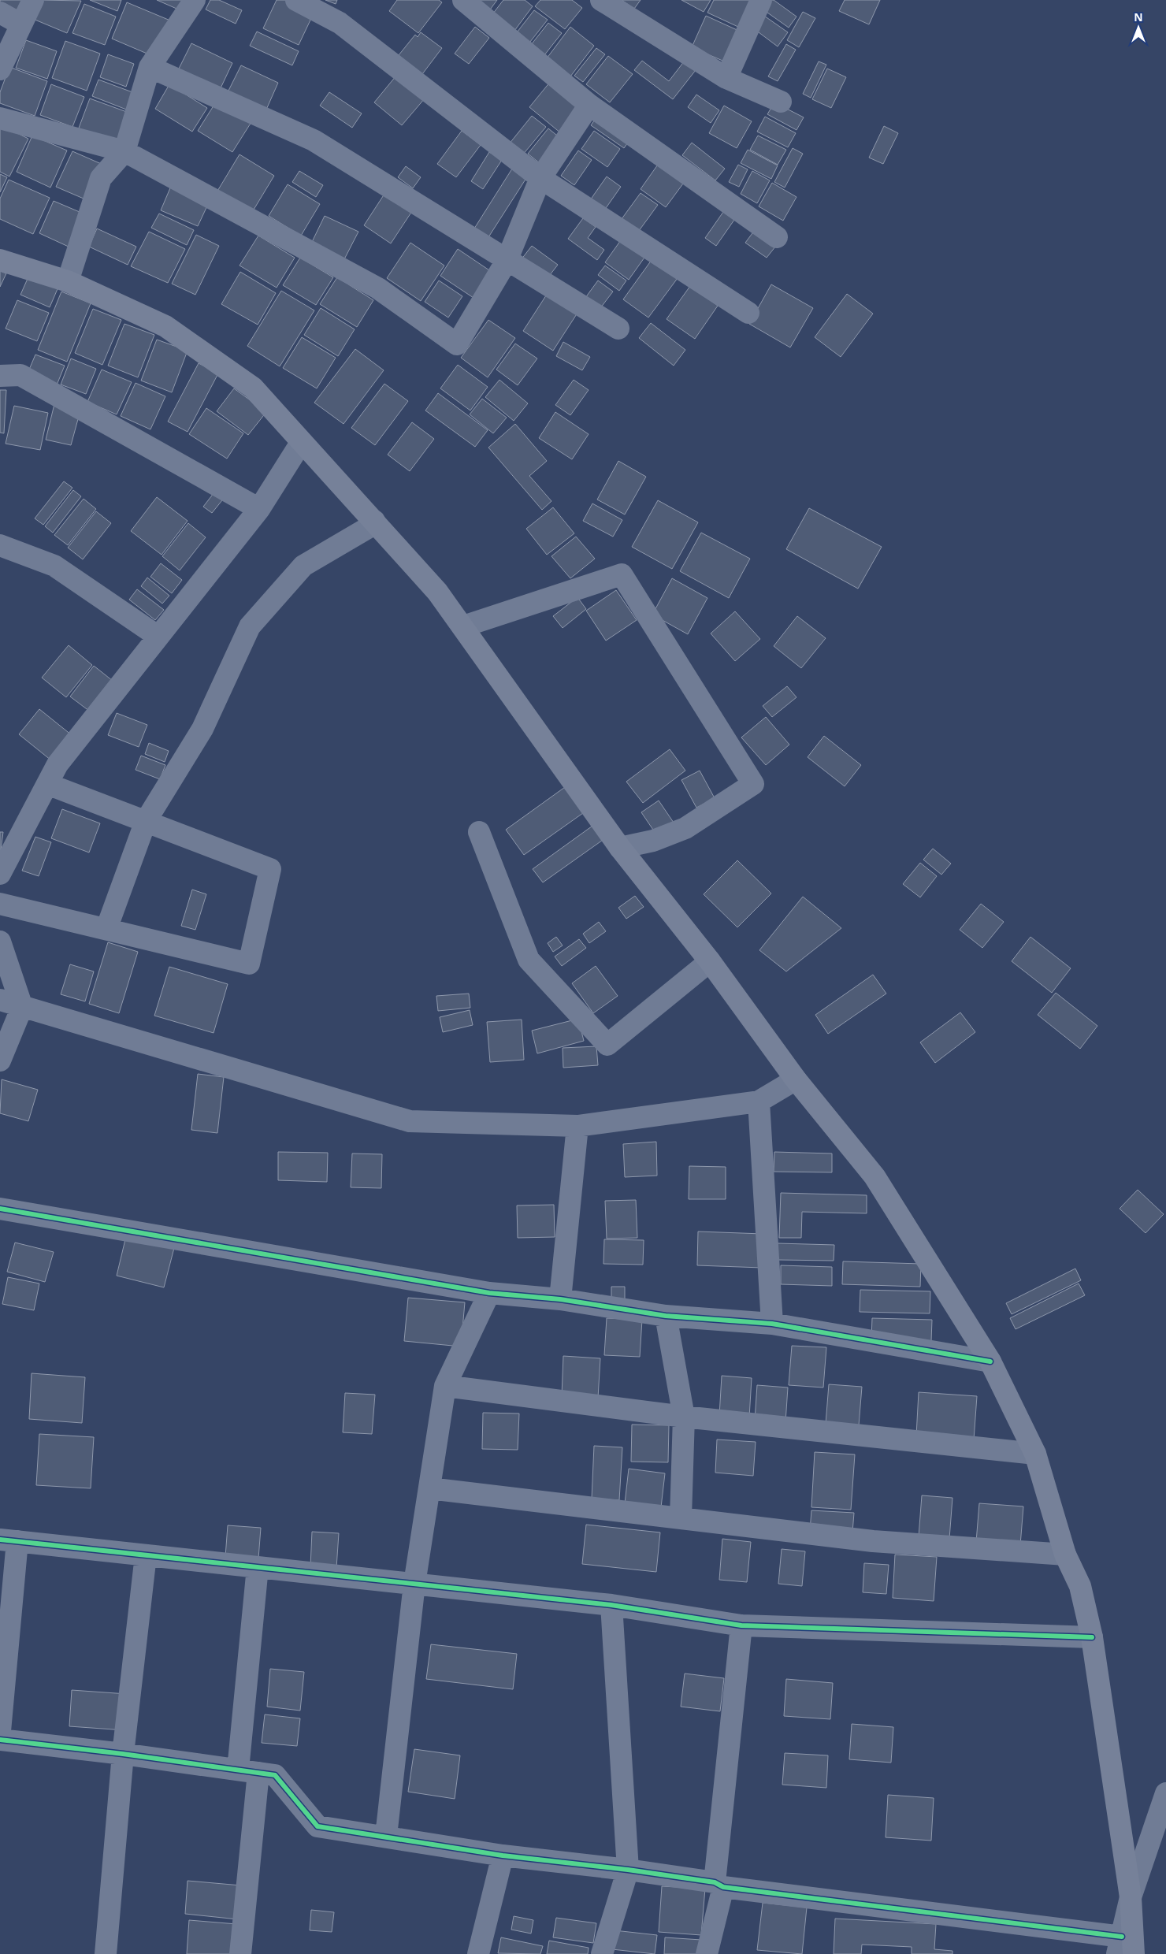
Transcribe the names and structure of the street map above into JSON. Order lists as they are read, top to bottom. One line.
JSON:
{"north":"top"}
